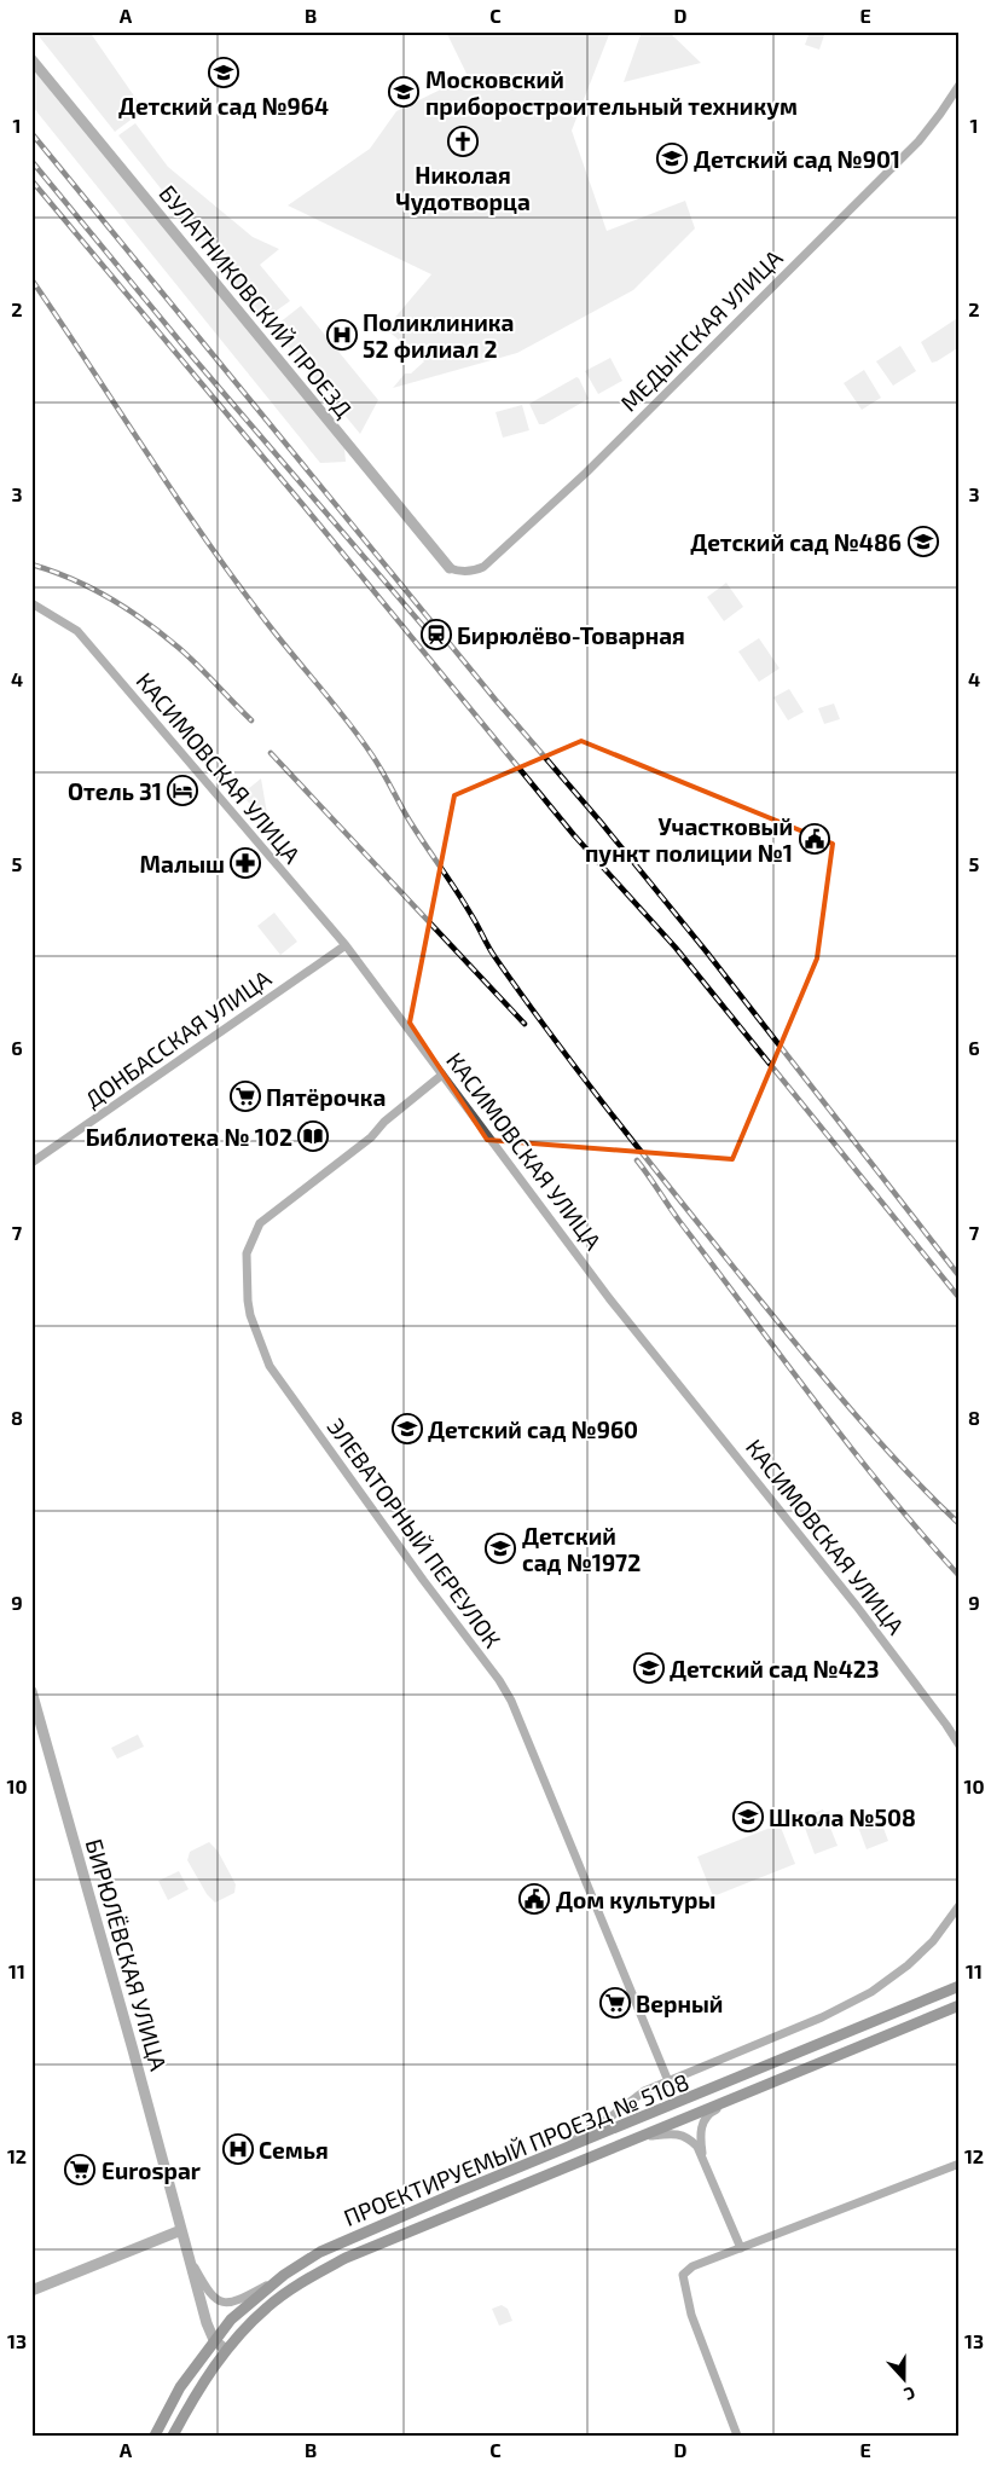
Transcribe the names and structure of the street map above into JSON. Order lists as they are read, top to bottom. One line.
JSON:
{"streets":{"main road":["ПРОЕКТИРУЕМЫЙ ПРОЕЗД № 5108"],"street":["БУЛАТНИКОВСКИЙ ПРОЕЗД","МЕДЫНСКАЯ УЛИЦА","КАСИМОВСКАЯ УЛИЦА","ДОНБАССКАЯ УЛИЦА","ЭЛЕВАТОРНЫЙ ПЕРЕУЛОК","БИРЮЛЁВСКАЯ УЛИЦА"]},"crossings":[["БУЛАТНИКОВСКИЙ ПРОЕЗД","МЕДЫНСКАЯ УЛИЦА"],["КАСИМОВСКАЯ УЛИЦА","ДОНБАССКАЯ УЛИЦА"],["КАСИМОВСКАЯ УЛИЦА","ЭЛЕВАТОРНЫЙ ПЕРЕУЛОК"],["БИРЮЛЁВСКАЯ УЛИЦА","ПРОЕКТИРУЕМЫЙ ПРОЕЗД № 5108"]],"places":{"school or university":["Детский сад №964","Московский приборостроительный техникум","Детский сад №901","Детский сад №486","Детский сад №960","Детский сад №1972","Детский сад №423","Школа №508"],"church":["Николая Чудотворца"],"hospital":["Поликлиника 52 филиал 2","Семья"],"station":["Бирюлёво-Товарная"],"hotel":["Отель 31"],"public building":["Участковый пункт полиции №1","Дом культуры"],"pharmacy":["Малыш"],"supermarket":["Пятёрочка","Верный","Eurospar"],"library":["Библиотека № 102"]},"north":"bottom","grid":{"columns":["A","B","C","D","E"],"rows":["1","2","3","4","5","6","7","8","9","10","11","12","13"]}}
